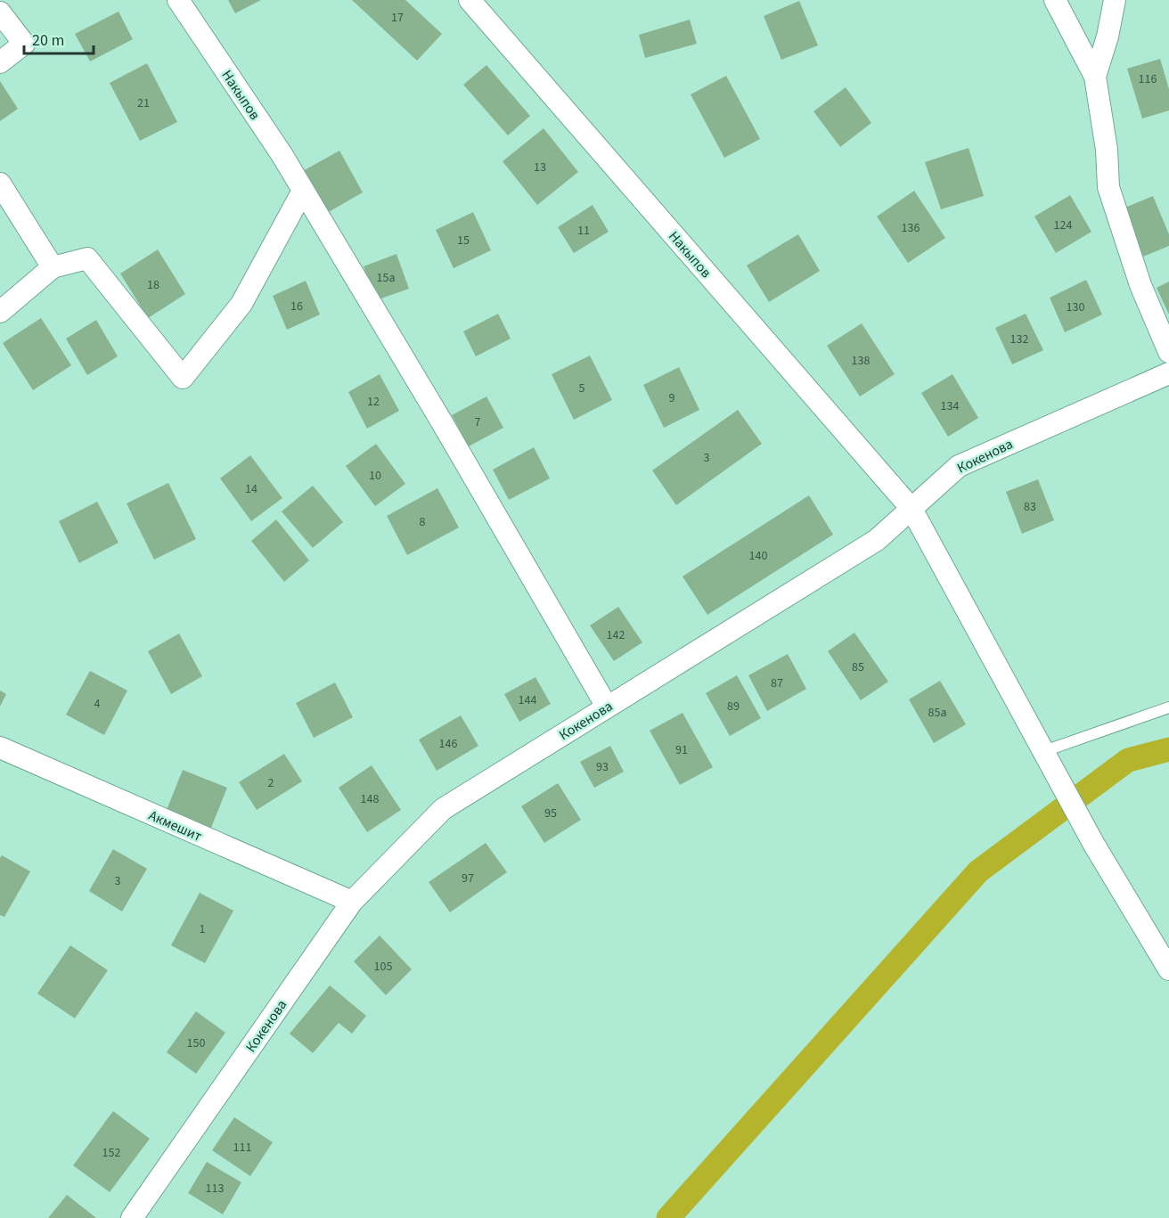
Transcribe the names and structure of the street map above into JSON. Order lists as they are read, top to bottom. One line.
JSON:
{"streets":{"street":["Накыпов","Кокенова","Акмешит"]},"crossings":[["Накыпов","Кокенова"],["Кокенова","Акмешит"]],"house_numbers":["17","116","21","13","124","136","11","15","15а","18","16","130","132","138","5","9","12","134","7","3","10","14","83","8","140","142","85","87","144","4","89","85а","146","91","93","2","148","95","97","3","1","105","150","111","152","113"],"scale_bar":"20 m"}
